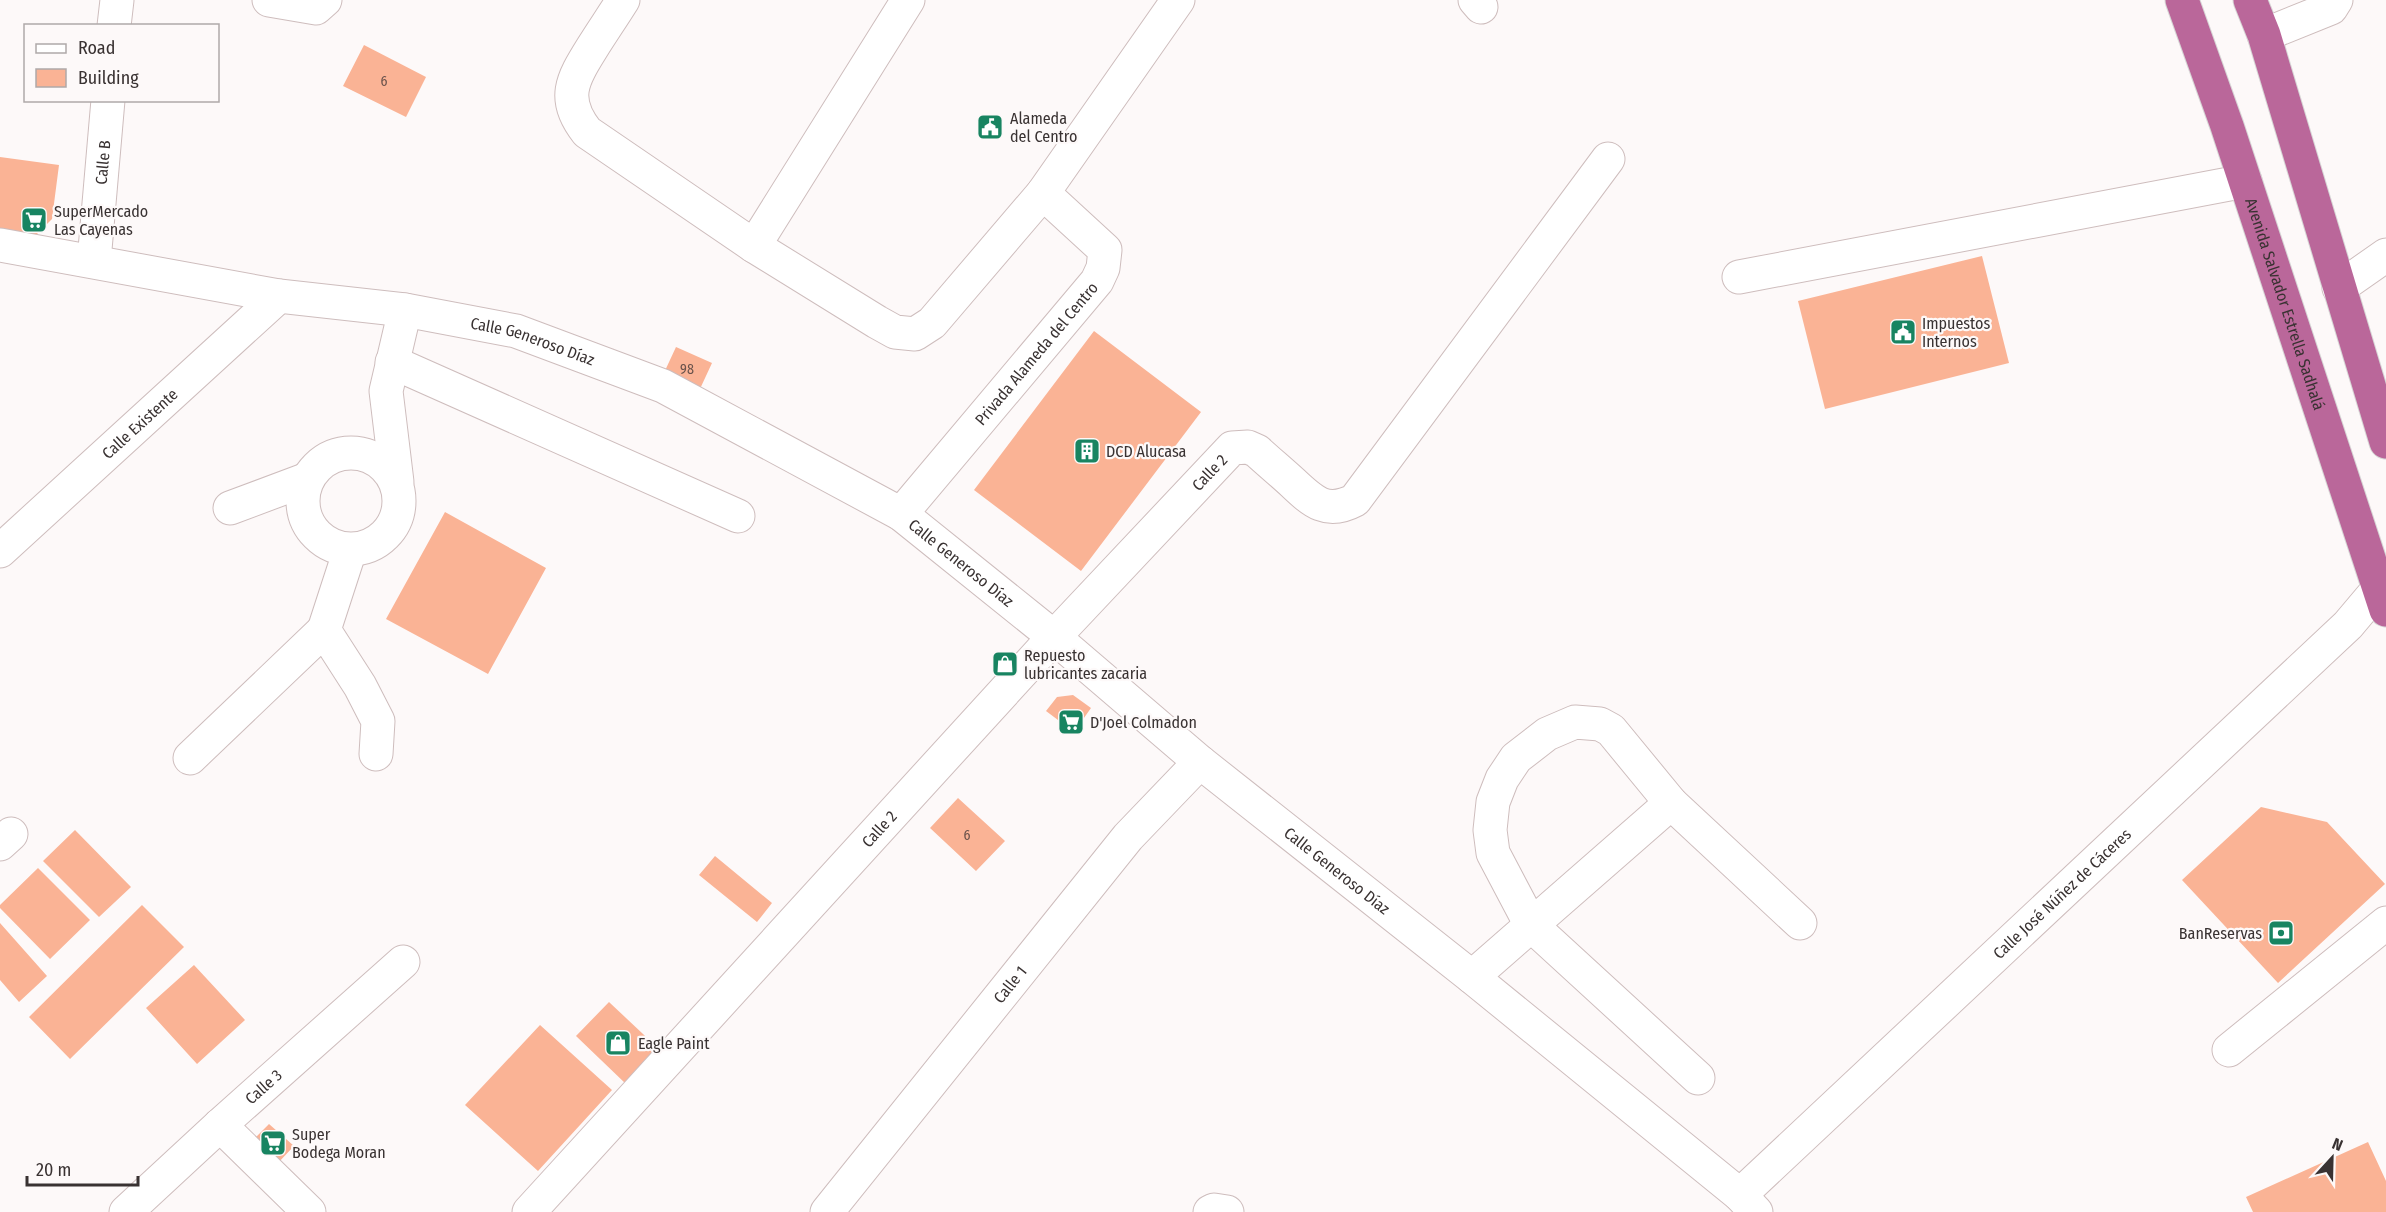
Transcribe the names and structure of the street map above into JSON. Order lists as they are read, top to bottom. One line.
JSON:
{"streets":{"highway":["Avenida Salvador Estrella Sadhalá"],"street":["Calle B","Calle Generoso Díaz","Privada Alameda del Centro","Calle Existente","Calle 2","Calle José Núñez de Cáceres","Calle 1","Calle 3"]},"crossings":[["Calle B","Calle Generoso Díaz"],["Avenida Salvador Estrella Sadhalá","Calle José Núñez de Cáceres"],["Calle Generoso Díaz","Privada Alameda del Centro"],["Calle Generoso Díaz","Calle Existente"],["Calle Generoso Díaz","Calle 2"],["Calle Generoso Díaz","Calle José Núñez de Cáceres"],["Calle Generoso Díaz","Calle 1"]],"places":{"public building":["Alameda del Centro","Impuestos Internos"],"supermarket":["SuperMercado Las Cayenas","D'Joel Colmadon","Super Bodega Moran"],"building":["DCD Alucasa"],"shop":["Repuesto lubricantes zacaria","Eagle Paint"],"bank":["BanReservas"]},"house_numbers":["6","98","6"],"legend":["Road","Building"],"scale_bar":"20 m","north":"top"}
